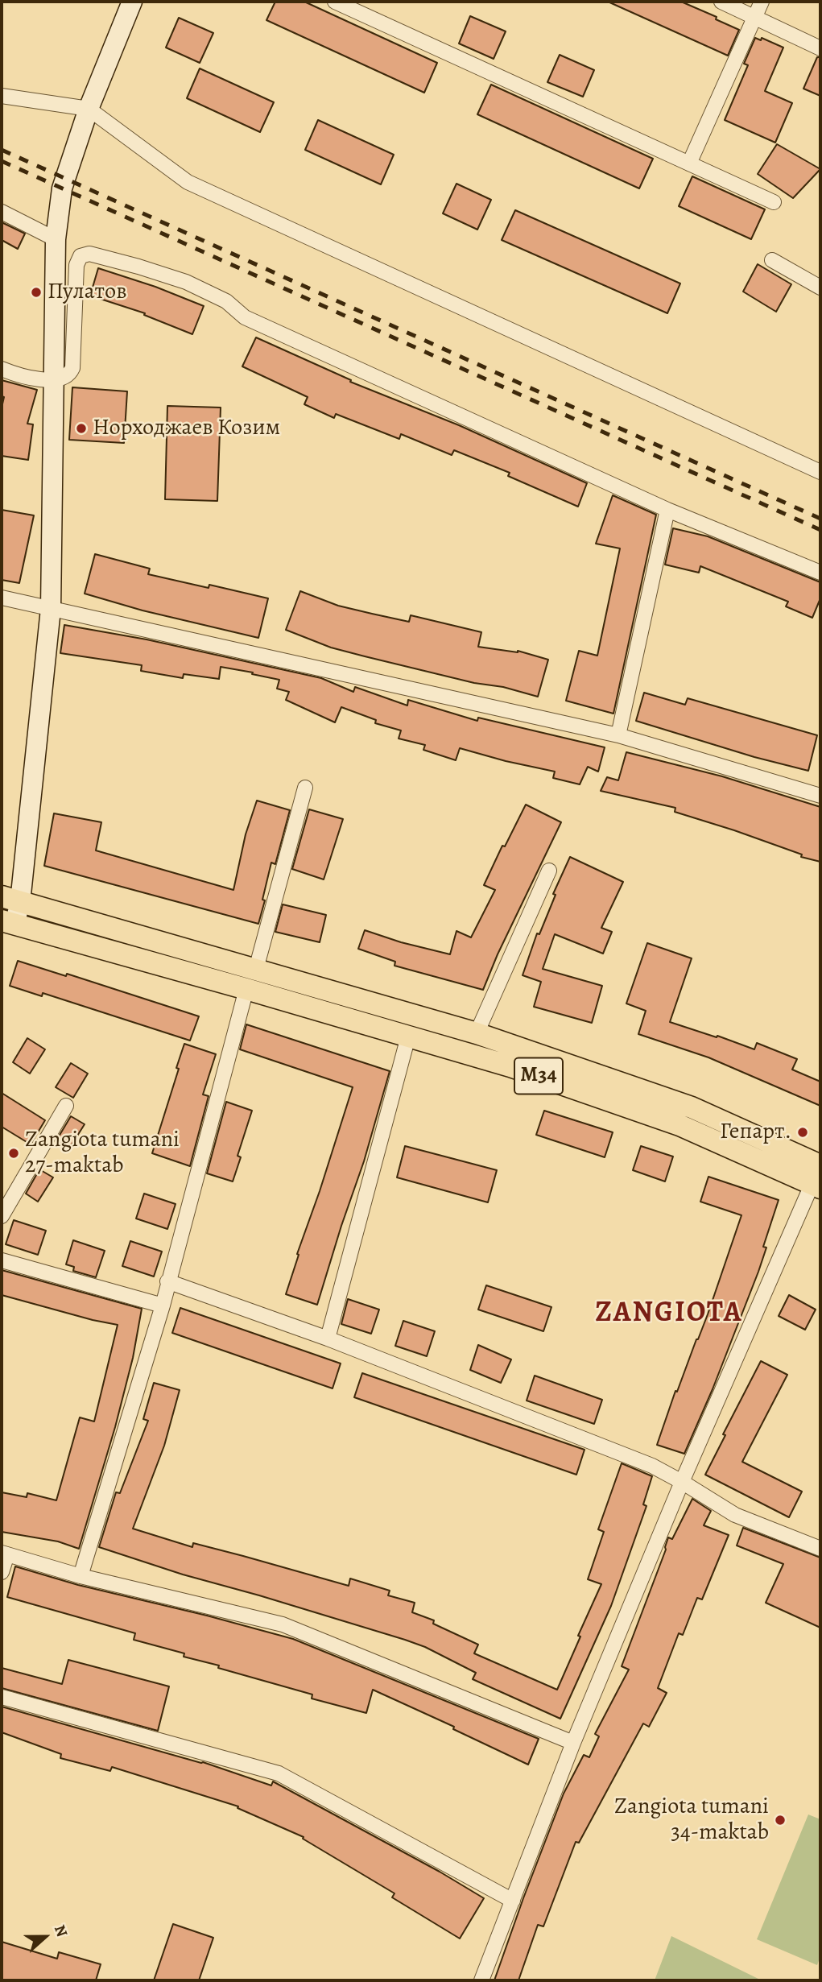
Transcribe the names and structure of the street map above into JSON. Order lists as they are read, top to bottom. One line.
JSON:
{"streets":{"main road":["M34"]},"districts":["ZANGIOTA"],"places":["Пулатов","Норходжаев Козим","Гепарт.","Zangiota tumani 27-maktab","Zangiota tumani 34-maktab"],"north":"right"}
